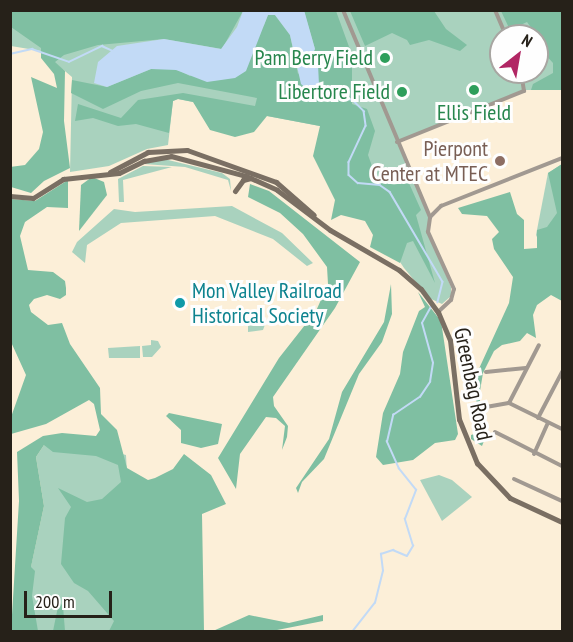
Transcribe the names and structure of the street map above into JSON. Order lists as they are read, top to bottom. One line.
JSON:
{"streets":{"main road":["Greenbag Road"]},"places":["Pam Berry Field","Ellis Field","Libertore Field","Pierpont Center at MTEC","Mon Valley Railroad Historical Society"],"scale_bar":"200 m","north":"top right"}
